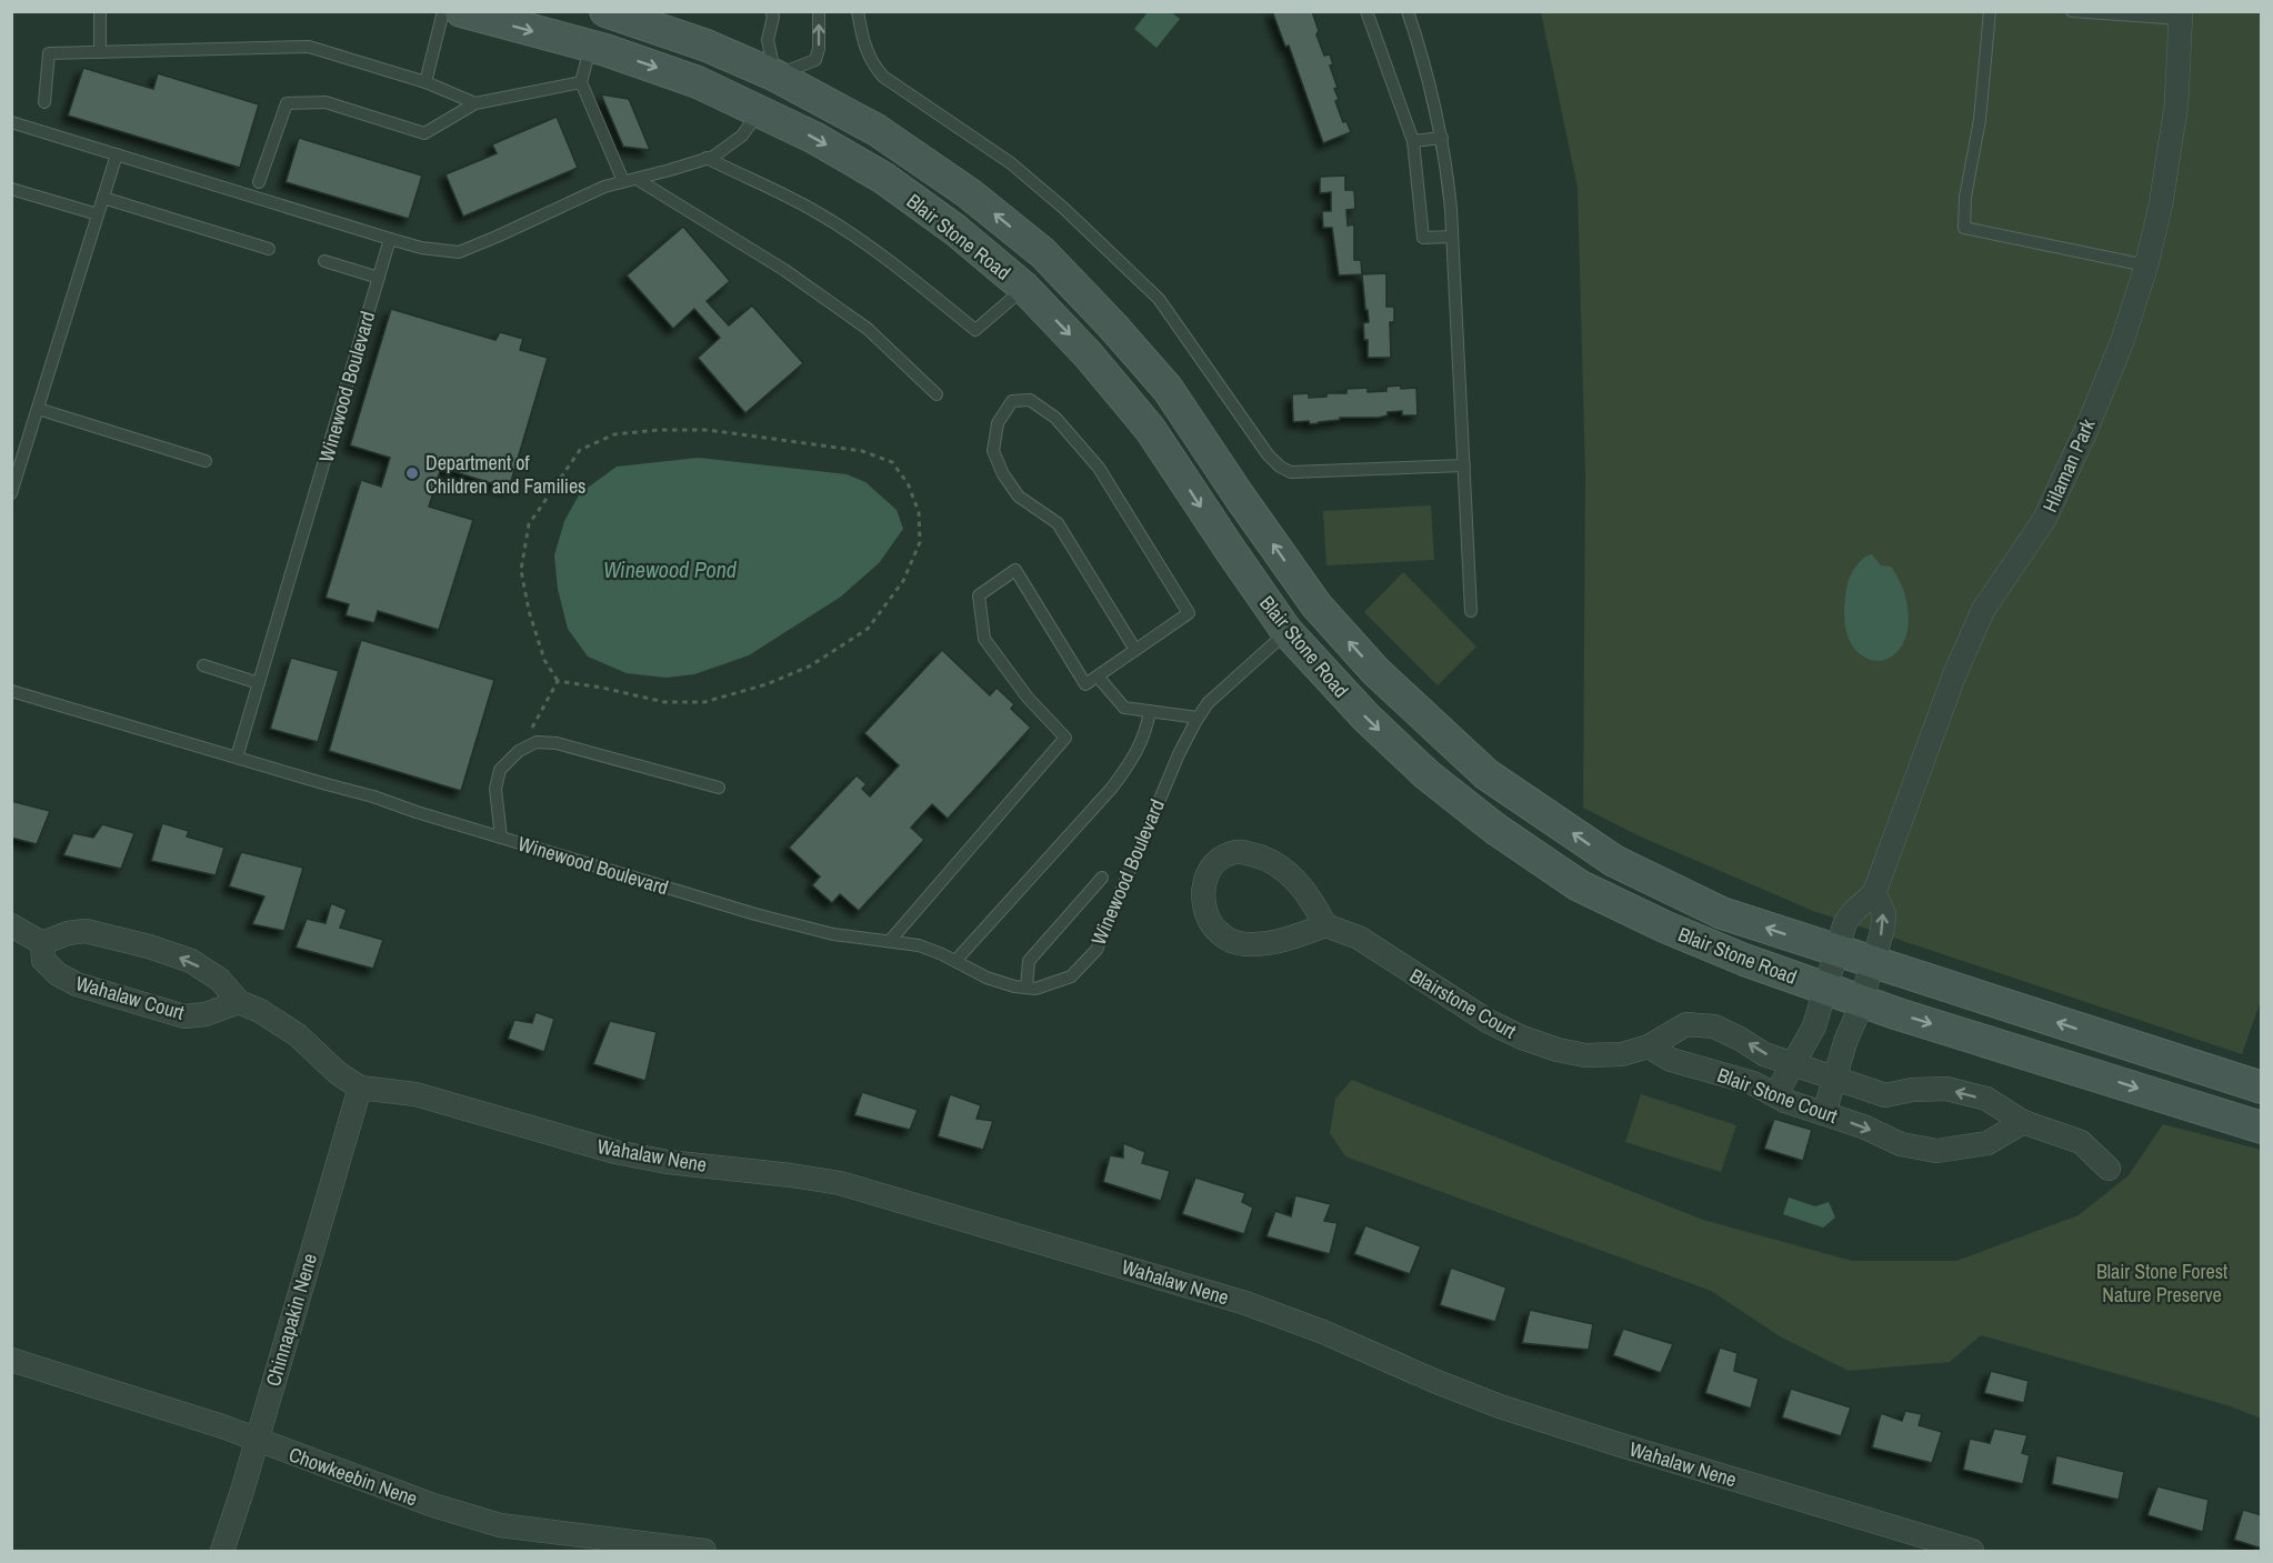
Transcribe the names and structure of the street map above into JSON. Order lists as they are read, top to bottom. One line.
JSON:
{"streets":{"main road":["Blair Stone Road"],"street":["Hilaman Park","Wahalaw Court","Blairstone Court","Blair Stone Court","Wahalaw Nene","Chinnapakin Nene","Chowkeebin Nene"],"lane":["Winewood Boulevard"]},"crossings":[["Blair Stone Road","Winewood Boulevard"],["Blair Stone Road","Hilaman Park"],["Blairstone Court","Blair Stone Court"],["Wahalaw Nene","Chinnapakin Nene"],["Chinnapakin Nene","Chowkeebin Nene"]],"water":["Winewood Pond"],"parks":["Blair Stone Forest Nature Preserve"],"places":["Department of Children and Families"]}
